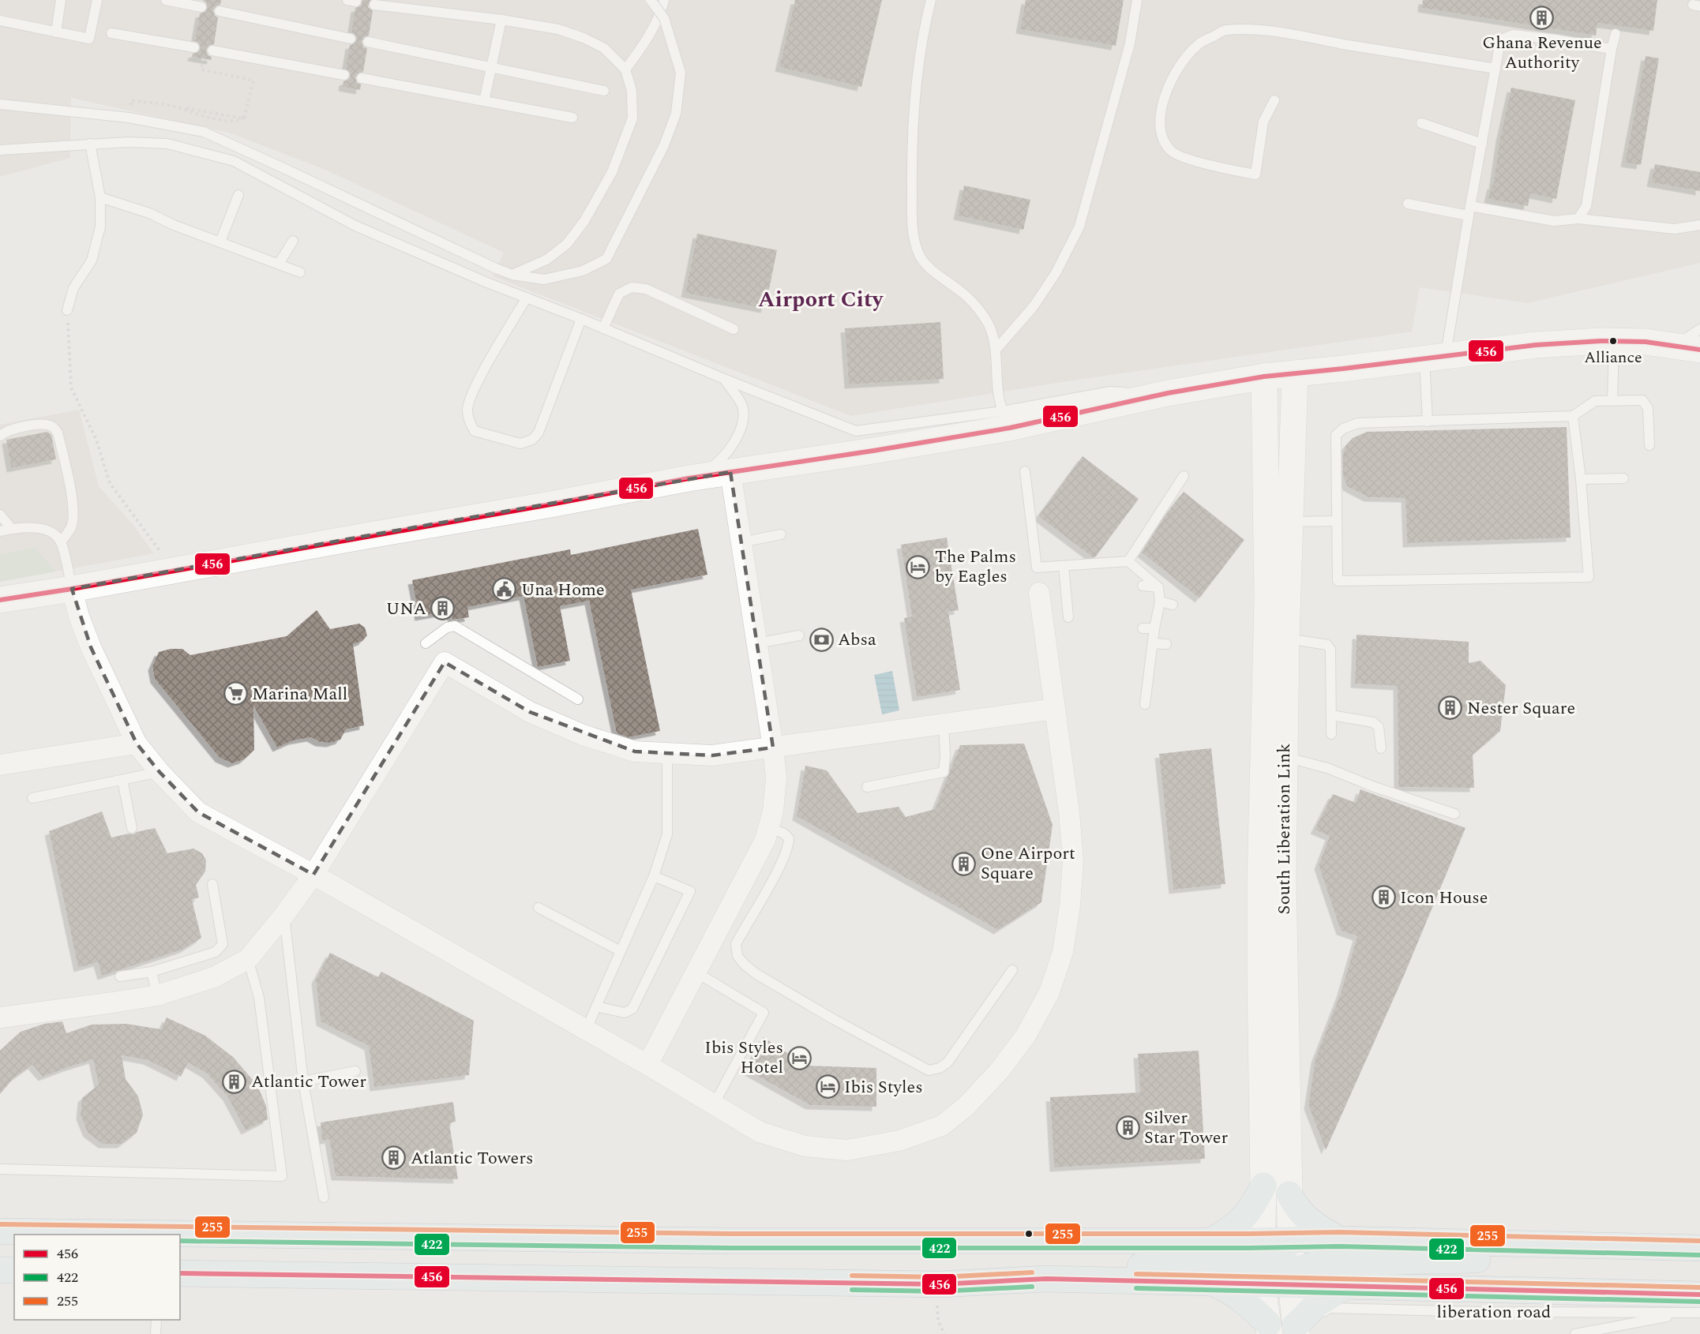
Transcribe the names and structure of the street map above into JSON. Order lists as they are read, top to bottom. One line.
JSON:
{"streets":{"highway":["liberation road"],"street":["South Liberation Link"]},"crossings":[["South Liberation Link","liberation road"]],"districts":["Airport City"],"places":{"building":["Ghana Revenue Authority","UNA","Nester Square","One Airport Square","Icon House","Atlantic Tower","Silver Star Tower","Atlantic Towers"],"other":["Alliance"],"hotel":["The Palms by Eagles","Ibis Styles Hotel","Ibis Styles"],"public building":["Una Home"],"bank":["Absa"],"supermarket":["Marina Mall"]},"lines":["transit line 456","transit line 255","transit line 422"],"legend":["456","422","255"]}
